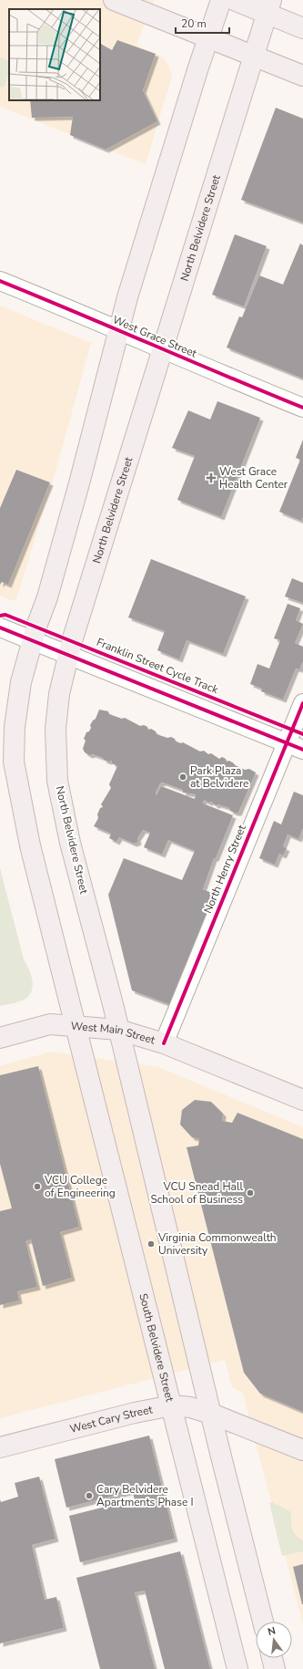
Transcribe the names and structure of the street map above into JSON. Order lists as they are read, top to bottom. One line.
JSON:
{"streets":{"main road":["North Belvidere Street","West Main Street","South Belvidere Street","West Cary Street"],"street":["West Grace Street","North Henry Street"],"cycle path":["Franklin Street Cycle Track"]},"crossings":[["North Belvidere Street","West Grace Street"],["North Belvidere Street","West Main Street"],["North Henry Street","West Main Street"],["West Main Street","South Belvidere Street"],["South Belvidere Street","West Cary Street"]],"places":{"health":["West Grace Health Center"],"other":["Park Plaza at Belvidere","VCU College of Engineering","VCU Snead Hall School of Business","Virginia Commonwealth University","Cary Belvidere Apartments Phase I"]},"scale_bar":"20 m","north":"top"}
